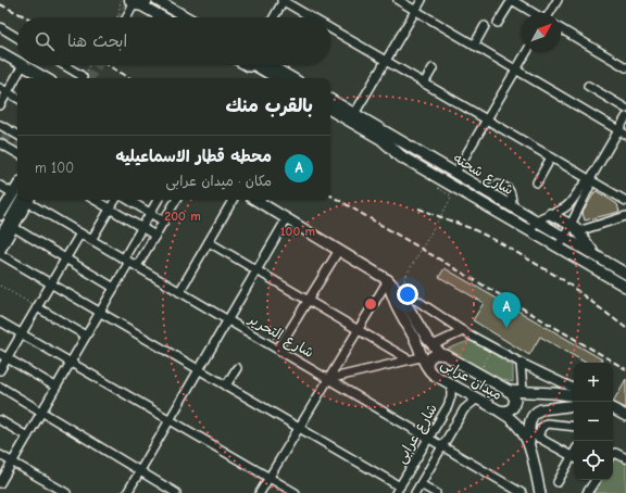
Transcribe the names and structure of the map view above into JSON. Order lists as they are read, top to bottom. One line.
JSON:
{"streets":{"main road":["شارع شحته","ميدان عرابى"],"street":["شارع التحرير","شارع عرابى"]},"crossings":[["شارع التحرير","شارع عرابى"],["ميدان عرابى","شارع عرابى"]],"north":"top right","page":{"search":"ابحث هنا","heading":"بالقرب منك","list":[{"mark":"A","name":"محطه قطار الاسماعيليه","note":"مكان · ميدان عرابى","value":"100 m"}],"pins":"A","map_buttons":["+","−"]},"rings":["200 m","100 m"]}
